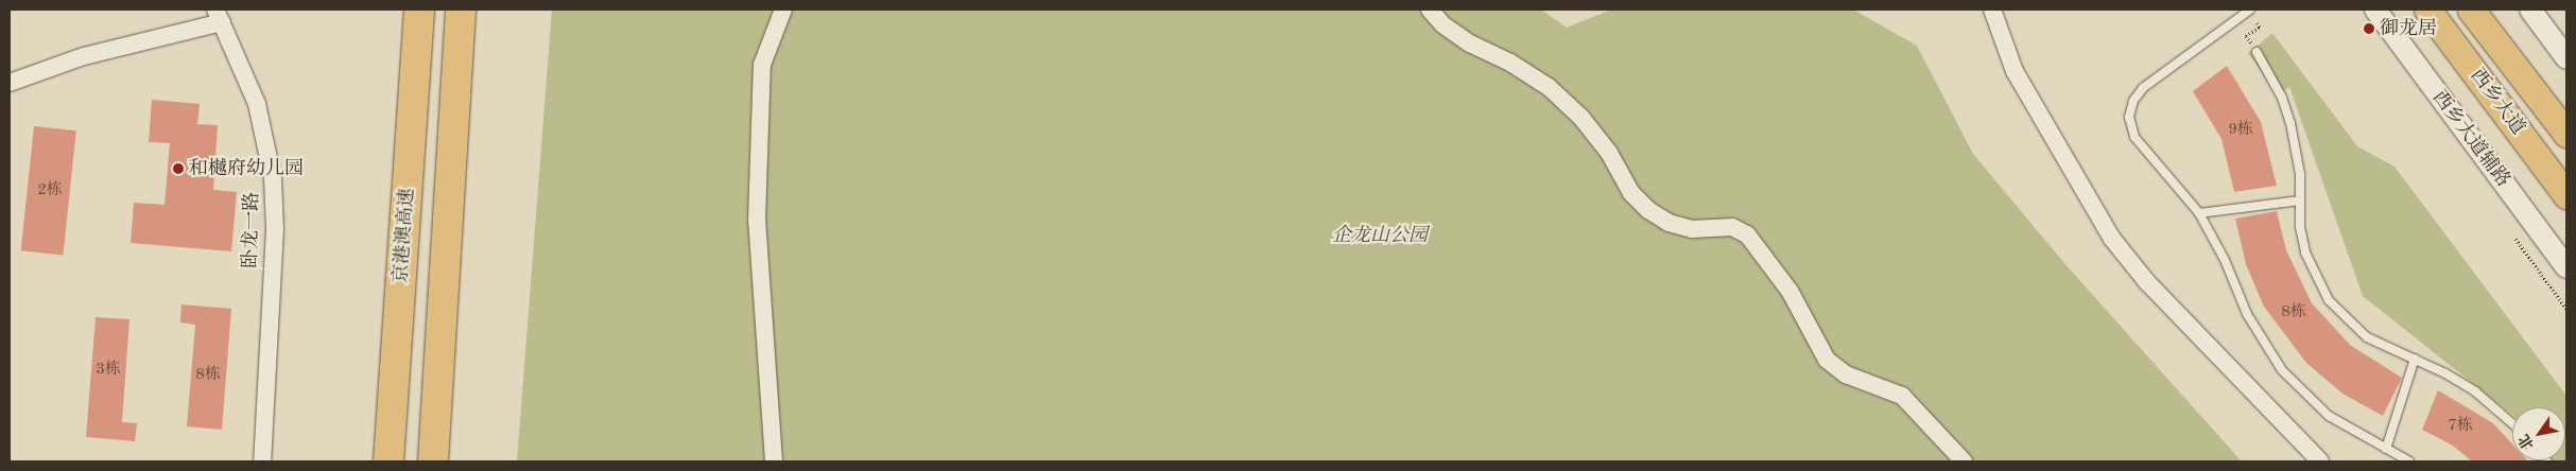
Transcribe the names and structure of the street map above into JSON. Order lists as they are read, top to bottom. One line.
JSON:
{"streets":{"highway":["京港澳高速"],"main road":["西乡大道"],"street":["西乡大道辅路","卧龙一路"]},"parks":["企龙山公园"],"places":["御龙居","和樾府幼儿园"],"house_numbers":["9栋","2栋","8栋","3栋","8栋","7栋"],"north":"bottom left"}
